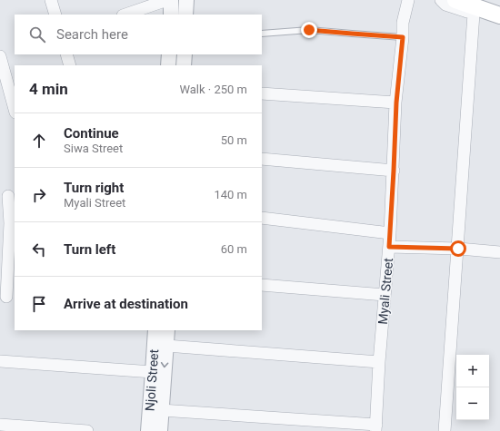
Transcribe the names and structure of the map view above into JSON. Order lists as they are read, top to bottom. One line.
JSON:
{"streets":{"street":["Myali Street","Njoli Street"]},"page":{"search":"Search here","heading":["4 min","Walk · 250 m"],"list":[["Continue","Siwa Street","50 m"],["Turn right","Myali Street","140 m"],["Turn left","60 m"],"Arrive at destination"],"map_buttons":["+","−"]}}
